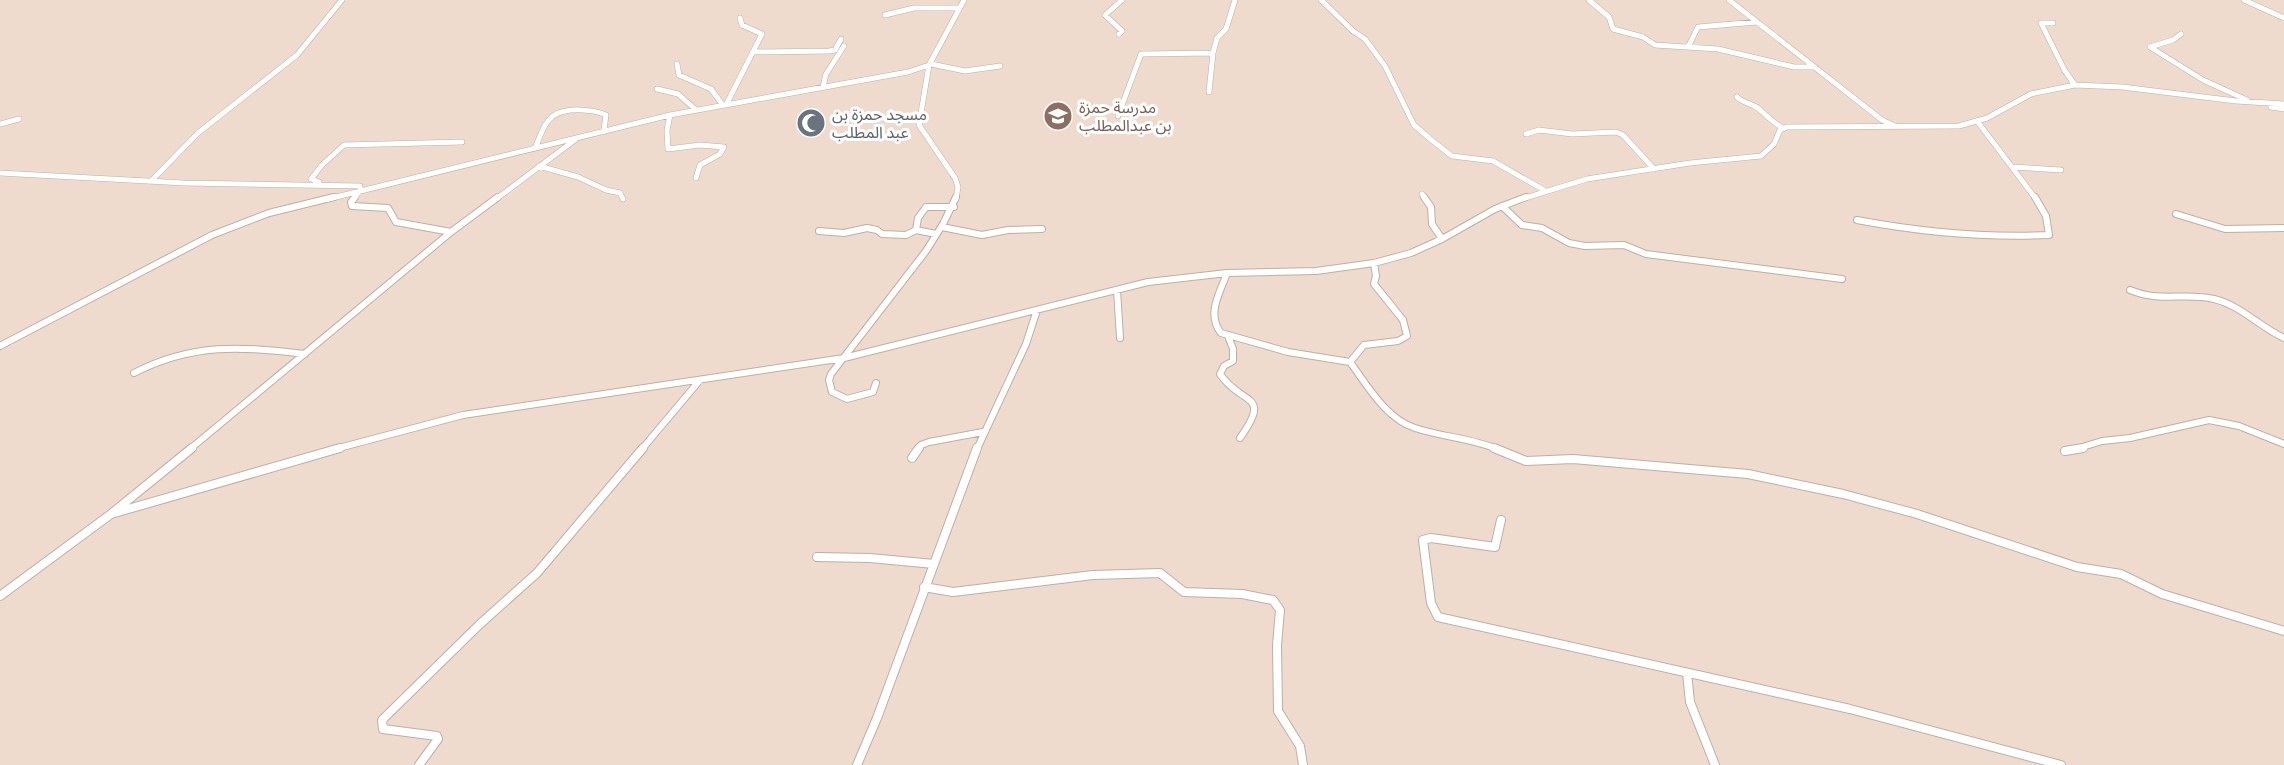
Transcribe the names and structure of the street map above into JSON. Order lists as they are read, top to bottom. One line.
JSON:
{"places":{"school or university":["مدرسة حمزة بن عبدالمطلب"],"mosque":["مسجد حمزة بن عبد المطلب"]}}
